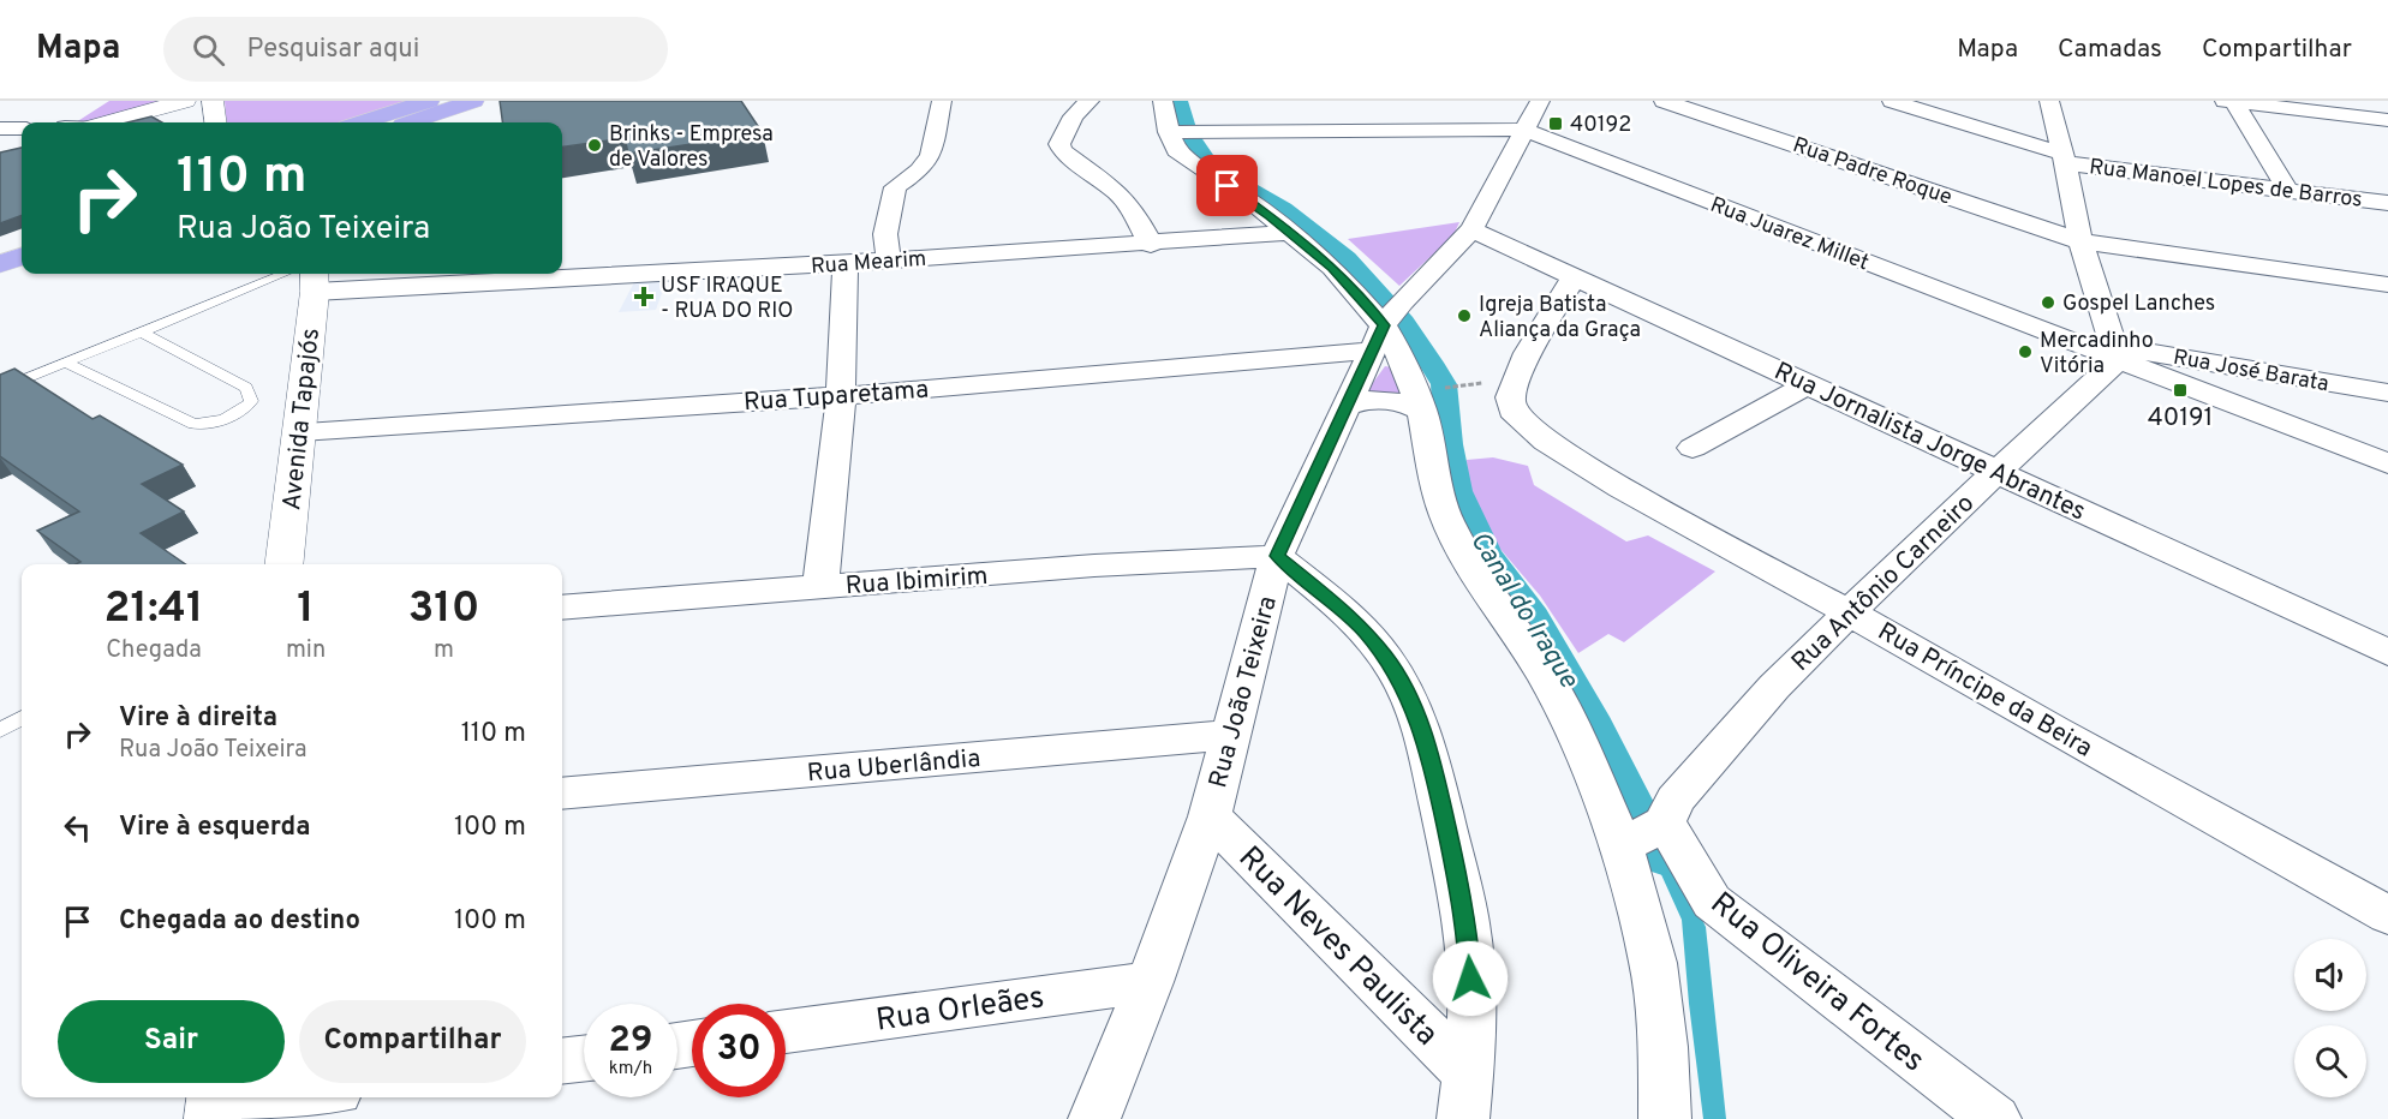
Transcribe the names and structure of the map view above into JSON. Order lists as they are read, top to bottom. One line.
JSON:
{"streets":{"main road":["Avenida Tapajós"],"street":["Rua Padre Roque","Rua Manoel Lopes de Barros","Rua Juarez Millet","Rua Mearim","Rua José Barata","Rua Tuparetama","Rua Jornalista Jorge Abrantes","Rua Ibimirim","Rua Antônio Carneiro","Rua Príncipe da Beira","Rua João Teixeira","Rua Uberlândia","Rua Neves Paulista","Rua Oliveira Fortes","Rua Orleães"]},"crossings":[["Rua Juarez Millet","Rua José Barata"],["Rua Juarez Millet","Rua Antônio Carneiro"],["Rua Juarez Millet","Rua João Teixeira"],["Rua Mearim","Avenida Tapajós"],["Rua José Barata","Rua Antônio Carneiro"],["Rua Tuparetama","Avenida Tapajós"],["Rua Tuparetama","Rua João Teixeira"],["Rua Jornalista Jorge Abrantes","Rua Antônio Carneiro"],["Rua Jornalista Jorge Abrantes","Rua Príncipe da Beira"],["Rua Jornalista Jorge Abrantes","Rua João Teixeira"],["Rua Ibimirim","Rua João Teixeira"],["Rua Antônio Carneiro","Rua Príncipe da Beira"],["Rua Antônio Carneiro","Rua Oliveira Fortes"],["Rua João Teixeira","Rua Uberlândia"],["Rua João Teixeira","Rua Neves Paulista"],["Rua João Teixeira","Rua Orleães"]],"water":["Canal do Iraque"],"places":{"transit":["40192","40191"],"other":["Brinks - Empresa de Valores","Gospel Lanches","Igreja Batista Aliança da Graça","Mercadinho Vitória"],"health":["USF IRAQUE - RUA DO RIO"]},"page":{"header":"Mapa","search":"Pesquisar aqui","nav":["Mapa","Camadas","Compartilhar"],"turn":["110 m","Rua João Teixeira"],"eta":["21:41","Chegada","1","min","310","m"],"list":[{"name":"Vire à direita","note":"Rua João Teixeira","value":"110 m"},{"name":"Vire à esquerda","value":"100 m"},{"name":"Chegada ao destino","value":"100 m"}],"buttons":["Sair","Compartilhar"],"speed":"29 km/h","limit":"30"}}
